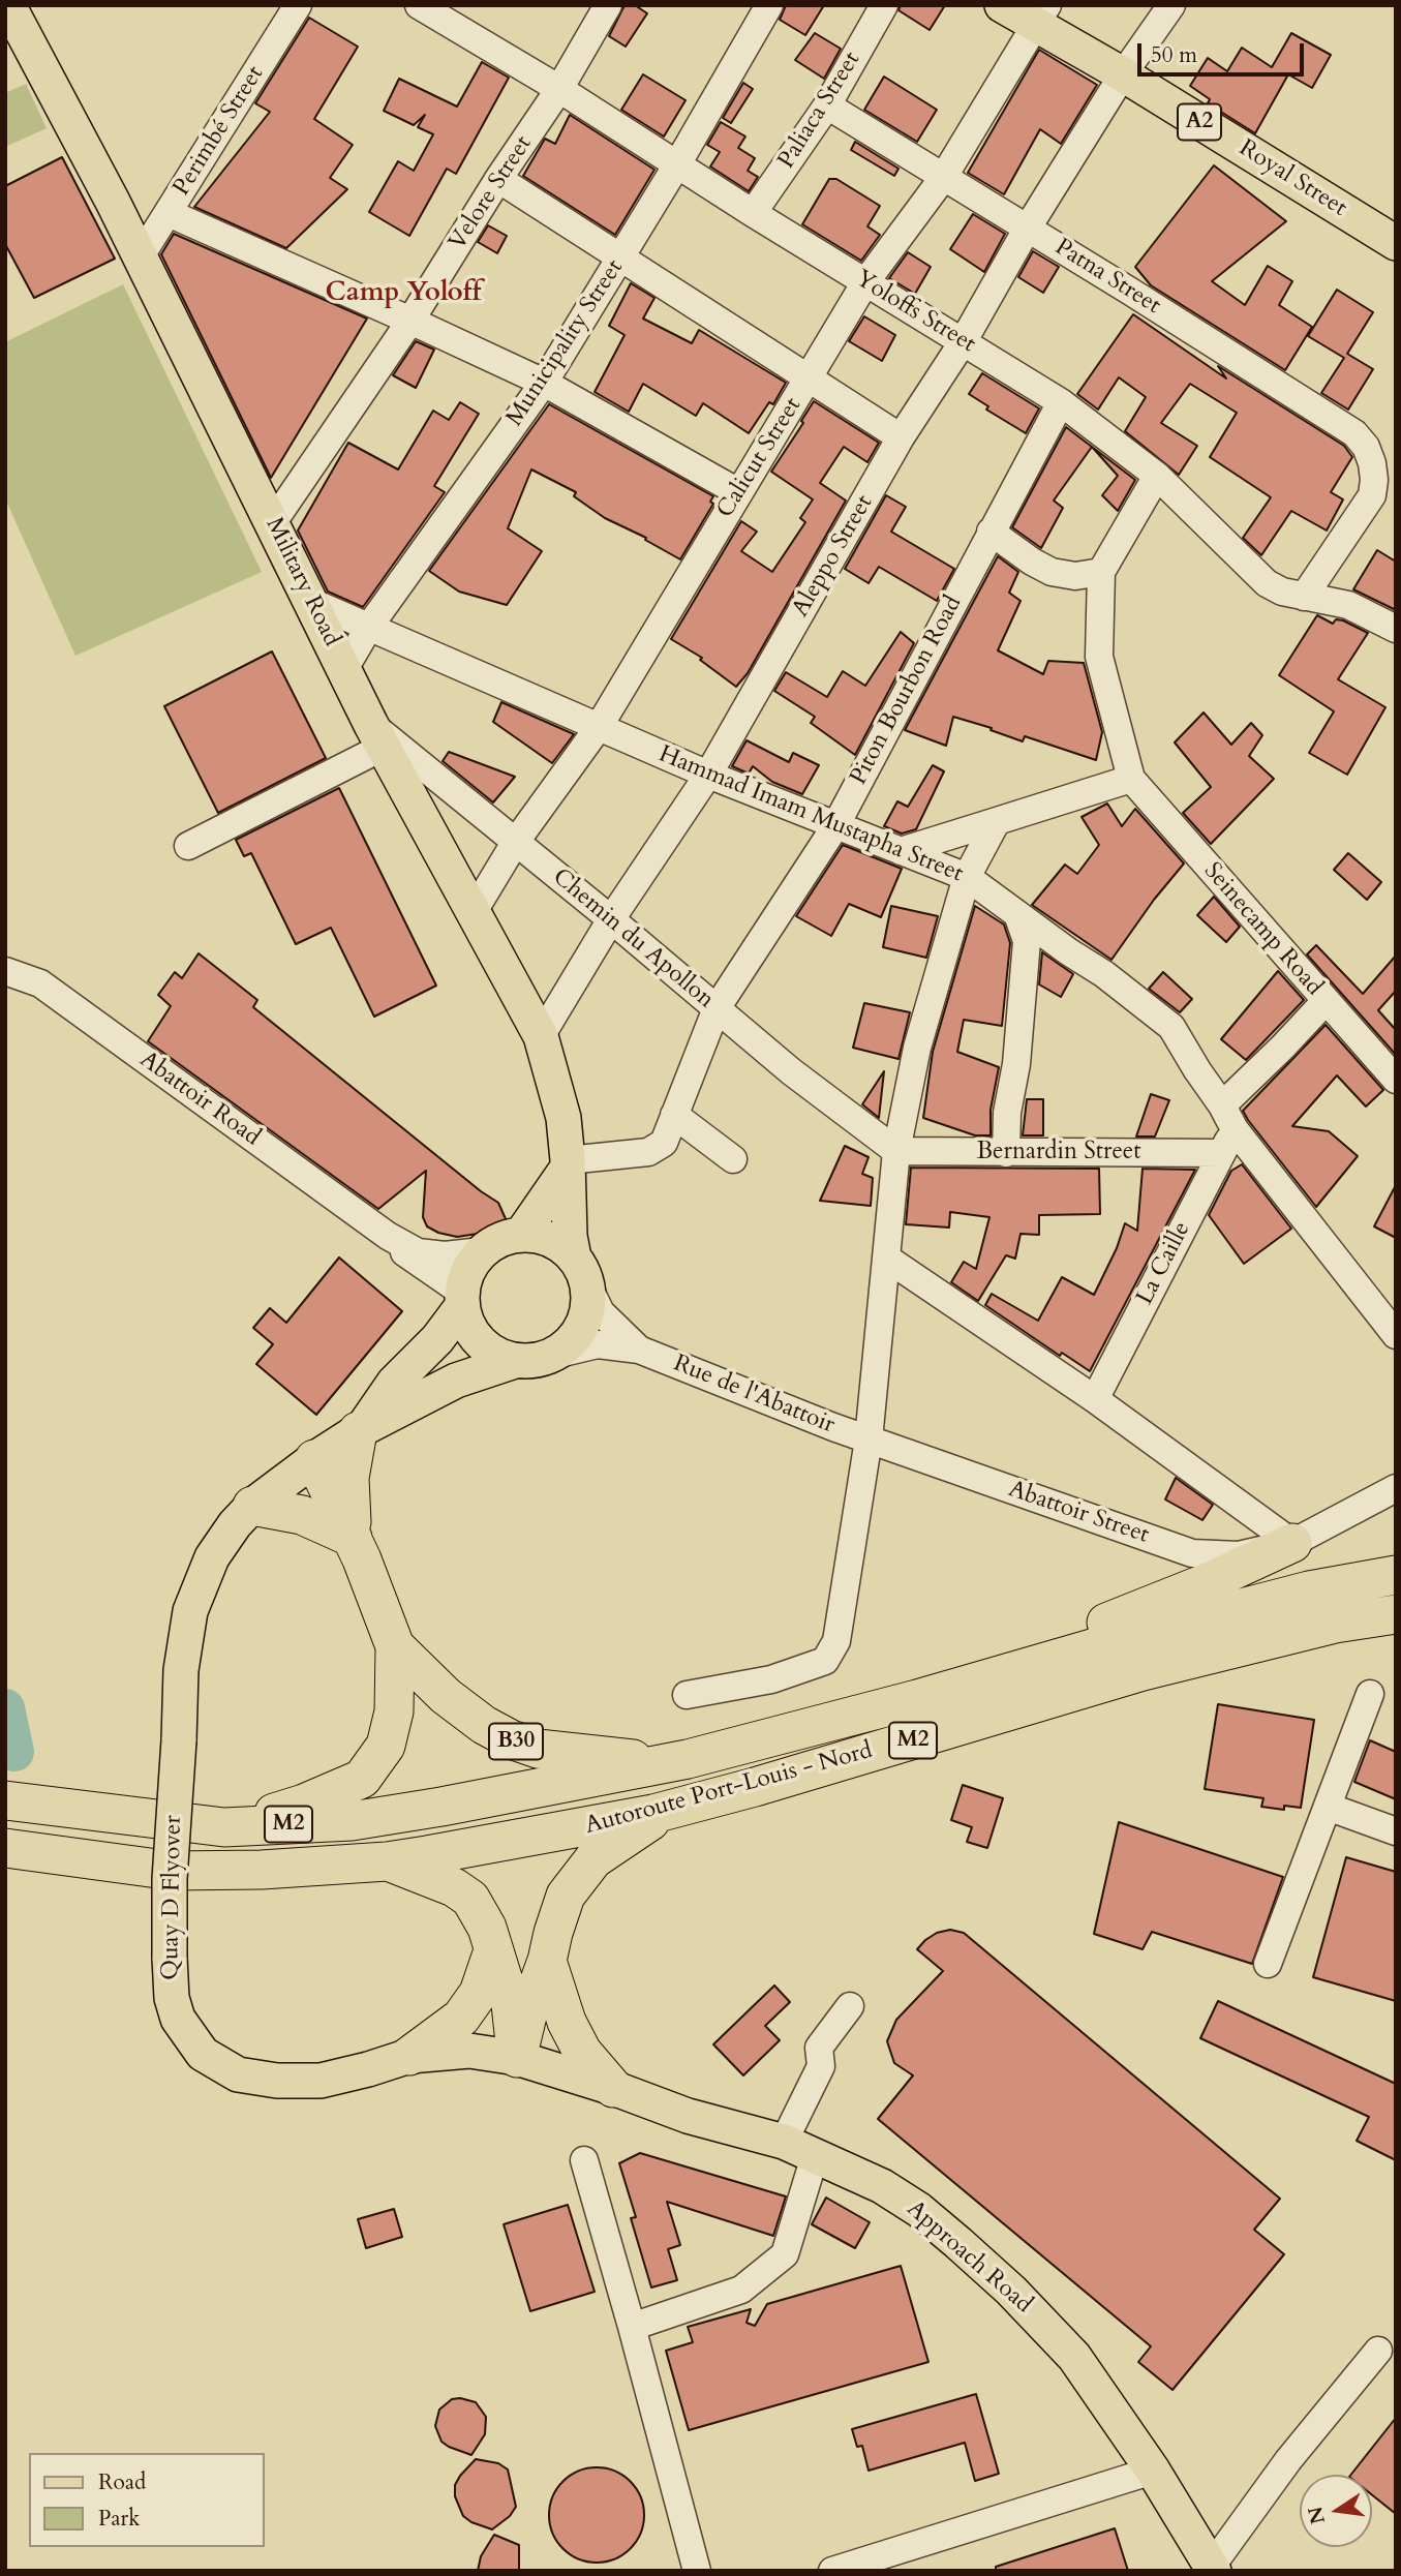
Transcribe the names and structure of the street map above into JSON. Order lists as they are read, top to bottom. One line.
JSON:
{"streets":{"highway":["M2","B30","Autoroute Port-Louis - Nord"],"main road":["A2","Royal Street","Military Road","Quay D Flyover","Approach Road"],"street":["Paliaca Street","Perimbé Street","Velore Street","Patna Street","Yoloffs Street","Municipality Street","Calicut Street","Aleppo Street","Piton Bourbon Road","Hammad Imam Mustapha Street","Seinecamp Road","Chemin du Apollon","Abattoir Road","Bernardin Street","La Caille","Rue de l'Abattoir","Abattoir Street"]},"crossings":[["Paliaca Street","Patna Street"],["Paliaca Street","Yoloffs Street"],["Perimbé Street","Military Road"],["Royal Street","Calicut Street"],["Royal Street","Aleppo Street"],["Velore Street","Yoloffs Street"],["Velore Street","Military Road"],["Patna Street","Yoloffs Street"],["Patna Street","Calicut Street"],["Patna Street","Aleppo Street"],["Yoloffs Street","Municipality Street"],["Yoloffs Street","Calicut Street"],["Yoloffs Street","Aleppo Street"],["Yoloffs Street","Piton Bourbon Road"],["Municipality Street","Military Road"],["Municipality Street","Hammad Imam Mustapha Street"],["Calicut Street","Military Road"],["Calicut Street","Hammad Imam Mustapha Street"],["Calicut Street","Chemin du Apollon"],["Aleppo Street","Military Road"],["Aleppo Street","Hammad Imam Mustapha Street"],["Aleppo Street","Chemin du Apollon"],["Military Road","Piton Bourbon Road"],["Military Road","Hammad Imam Mustapha Street"],["Military Road","Chemin du Apollon"],["Military Road","Abattoir Road"],["Military Road","Rue de l'Abattoir"],["Military Road","Quay D Flyover"],["Piton Bourbon Road","Hammad Imam Mustapha Street"],["Piton Bourbon Road","Chemin du Apollon"],["Hammad Imam Mustapha Street","Bernardin Street"],["Hammad Imam Mustapha Street","La Caille"],["Seinecamp Road","La Caille"],["Chemin du Apollon","Bernardin Street"],["Abattoir Road","Rue de l'Abattoir"],["Abattoir Road","Quay D Flyover"],["Bernardin Street","La Caille"],["Rue de l'Abattoir","Abattoir Street"],["Rue de l'Abattoir","Quay D Flyover"],["M2","B30"],["M2","Autoroute Port-Louis - Nord"],["B30","Autoroute Port-Louis - Nord"],["Quay D Flyover","Approach Road"]],"districts":["Camp Yoloff"],"legend":["Road","Park"],"scale_bar":"50 m","north":"left"}
